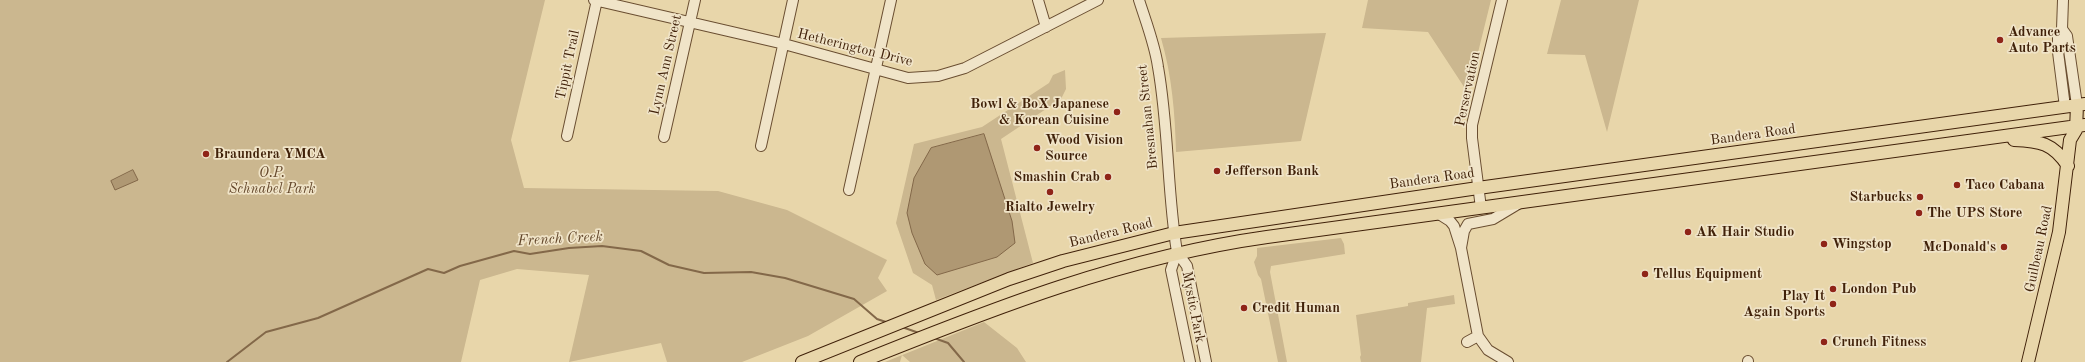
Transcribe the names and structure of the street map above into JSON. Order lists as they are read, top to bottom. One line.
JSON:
{"streets":{"main road":["Bandera Road","Guilbeau Road"],"street":["Hetherington Drive","Tippit Trail","Lynn Ann Street","Perservation","Bresnahan Street","Mystic Park"]},"crossings":[["Hetherington Drive","Tippit Trail"],["Hetherington Drive","Lynn Ann Street"],["Perservation","Bandera Road"],["Bresnahan Street","Bandera Road"],["Bresnahan Street","Mystic Park"]],"water":["French Creek"],"parks":["O.P. Schnabel Park"],"places":["Advance Auto Parts","Bowl & BoX Japanese & Korean Cuisine","Wood Vision Source","Braundera YMCA","Jefferson Bank","Smashin Crab","Taco Cabana","Rialto Jewelry","Starbucks","The UPS Store","AK Hair Studio","Wingstop","McDonald's","Tellus Equipment","London Pub","Play It Again Sports","Credit Human","Crunch Fitness"]}
